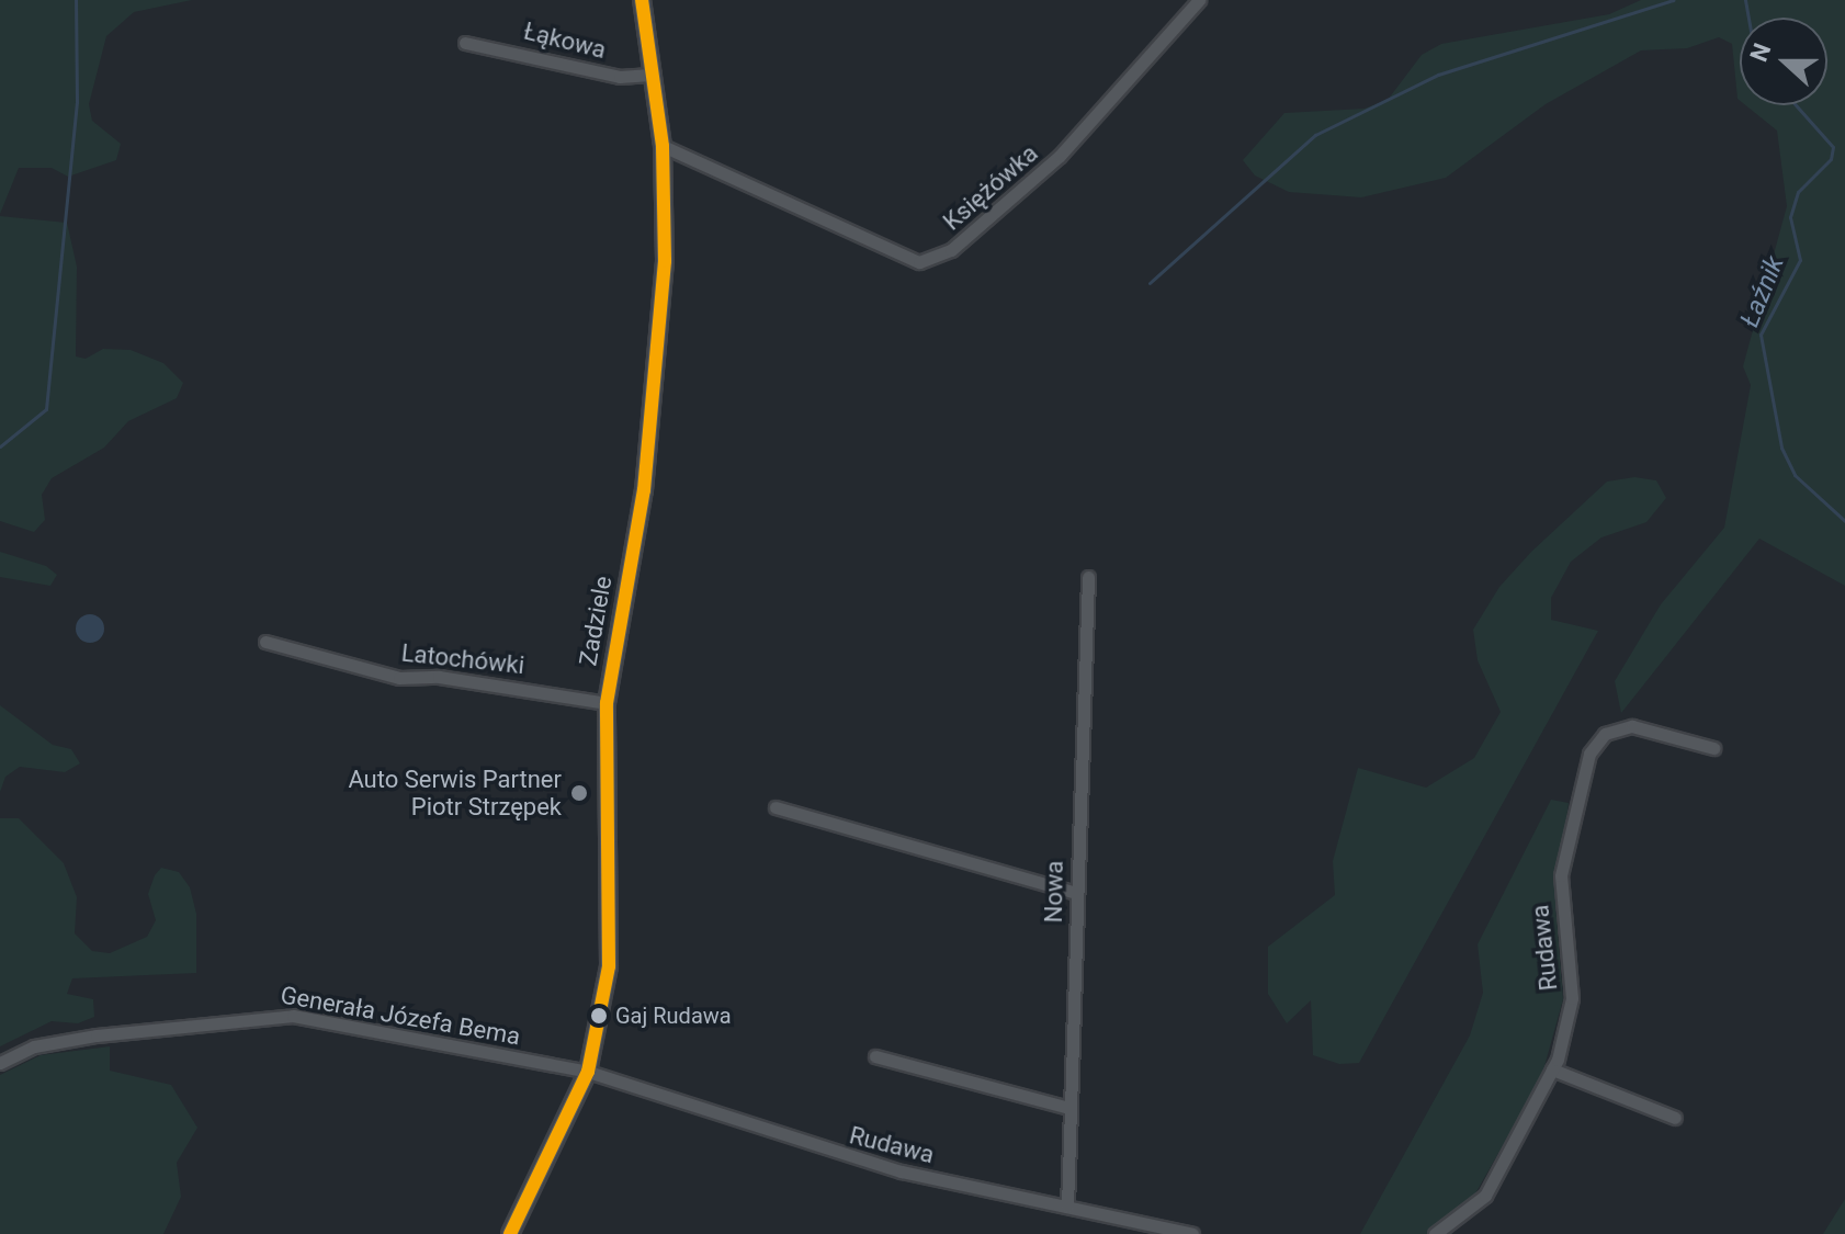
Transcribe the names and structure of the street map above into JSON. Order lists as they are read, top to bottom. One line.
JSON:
{"streets":{"street":["Łąkowa","Księżówka","Zadziele","Latochówki","Nowa","Rudawa","Generała Józefa Bema"]},"crossings":[["Łąkowa","Zadziele"],["Księżówka","Zadziele"],["Zadziele","Latochówki"],["Zadziele","Rudawa"],["Zadziele","Generała Józefa Bema"],["Nowa","Rudawa"],["Rudawa","Generała Józefa Bema"]],"water":["Łaźnik"],"places":["Auto Serwis Partner Piotr Strzępek","Gaj Rudawa"],"north":"left"}
